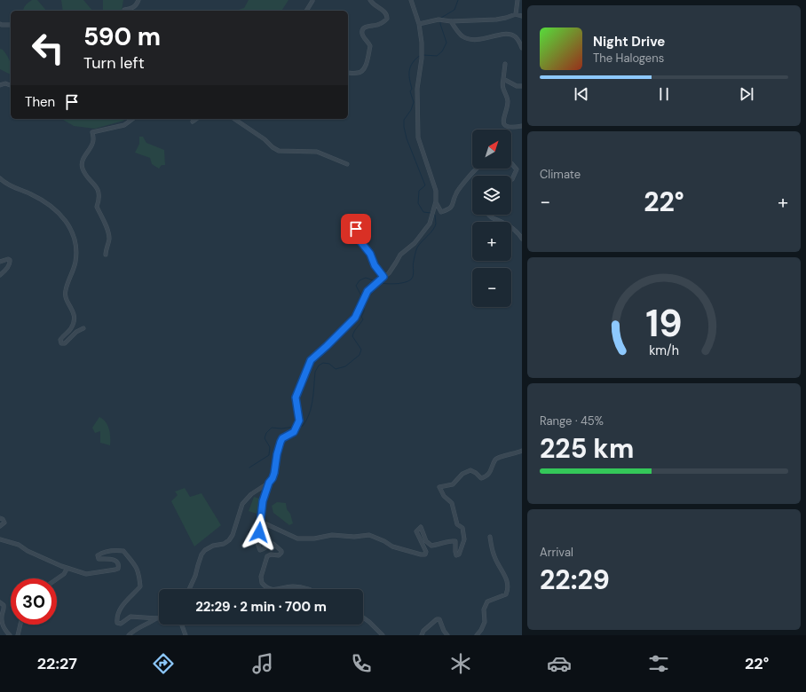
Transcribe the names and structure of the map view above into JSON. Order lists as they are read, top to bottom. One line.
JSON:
{"north":"top right","page":{"turn":["590 m","Turn left"],"song":["Night Drive","The Halogens"],"then":"Then","map_buttons":["+","−"],"tile":["Climate",["Range · 45%","225 km"],["Arrival","22:29"]],"heat":["−","22°","+"],"limit":"30","trip":"22:29 · 2 min · 700 m","tabs":["22:27","22°"],"gauge":["19","km/h"]}}
